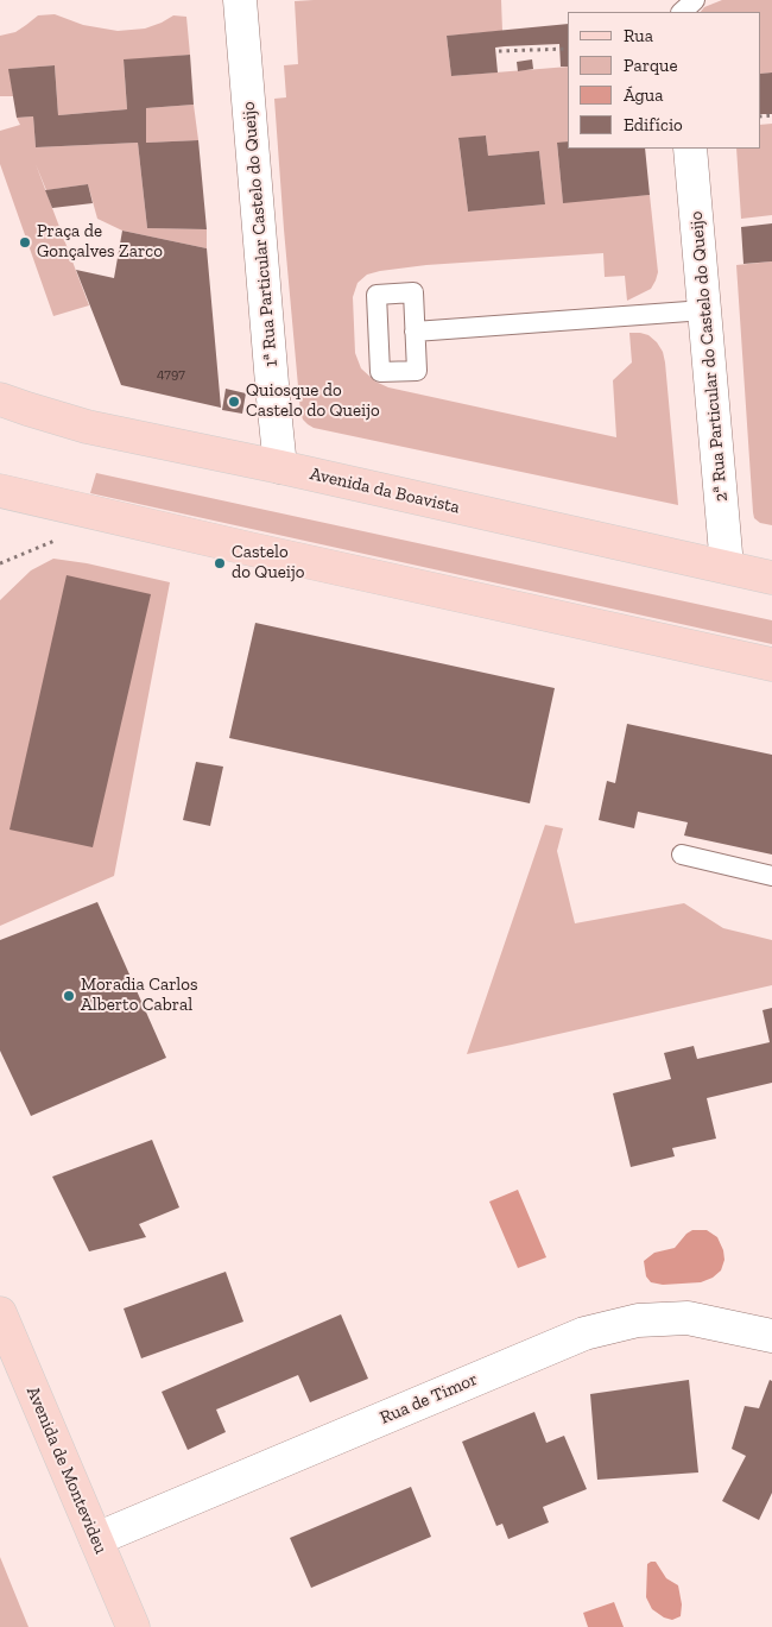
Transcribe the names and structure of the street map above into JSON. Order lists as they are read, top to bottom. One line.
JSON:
{"streets":{"main road":["Avenida da Boavista","Avenida de Montevideu"],"street":["1ª Rua Particular Castelo do Queijo","2ª Rua Particular do Castelo do Queijo","Rua de Timor"]},"crossings":[["1ª Rua Particular Castelo do Queijo","Avenida da Boavista"],["2ª Rua Particular do Castelo do Queijo","Avenida da Boavista"],["Rua de Timor","Avenida de Montevideu"]],"places":["Praça de Gonçalves Zarco","Quiosque do Castelo do Queijo","Castelo do Queijo","Moradia Carlos Alberto Cabral"],"house_numbers":["4797"],"legend":["Rua","Parque","Água","Edifício"]}
